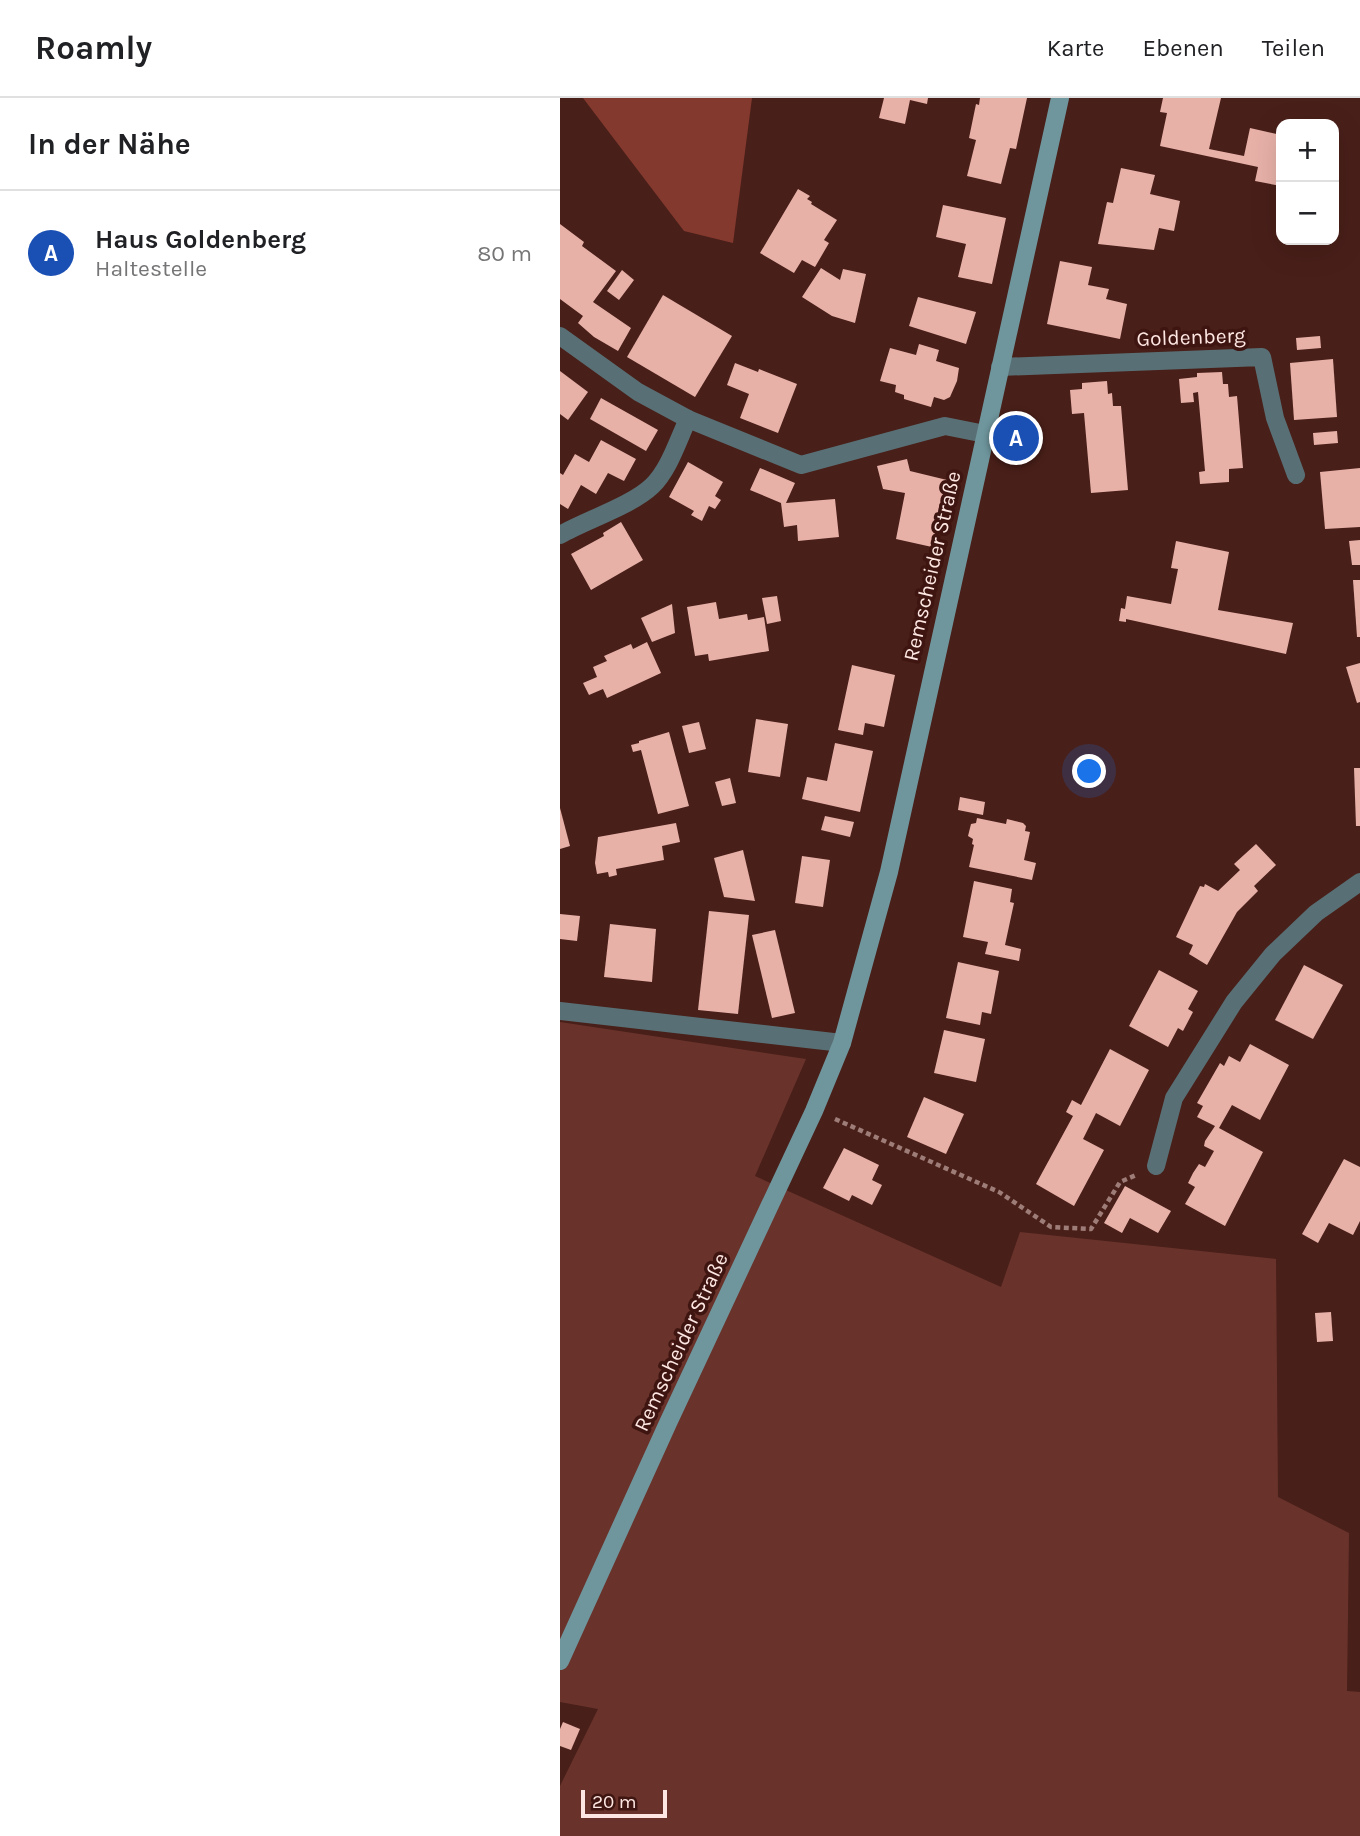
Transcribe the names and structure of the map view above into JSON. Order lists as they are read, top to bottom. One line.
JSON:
{"streets":{"main road":["Remscheider Straße"],"street":["Goldenberg"]},"crossings":[["Goldenberg","Remscheider Straße"]],"scale_bar":"20 m","page":{"header":"Roamly","nav":["Karte","Ebenen","Teilen"],"heading":"In der Nähe","map_buttons":["+","−"],"list":[{"mark":"A","name":"Haus Goldenberg","note":"Haltestelle","value":"80 m"}],"pins":"A","scale":"20 m"}}
